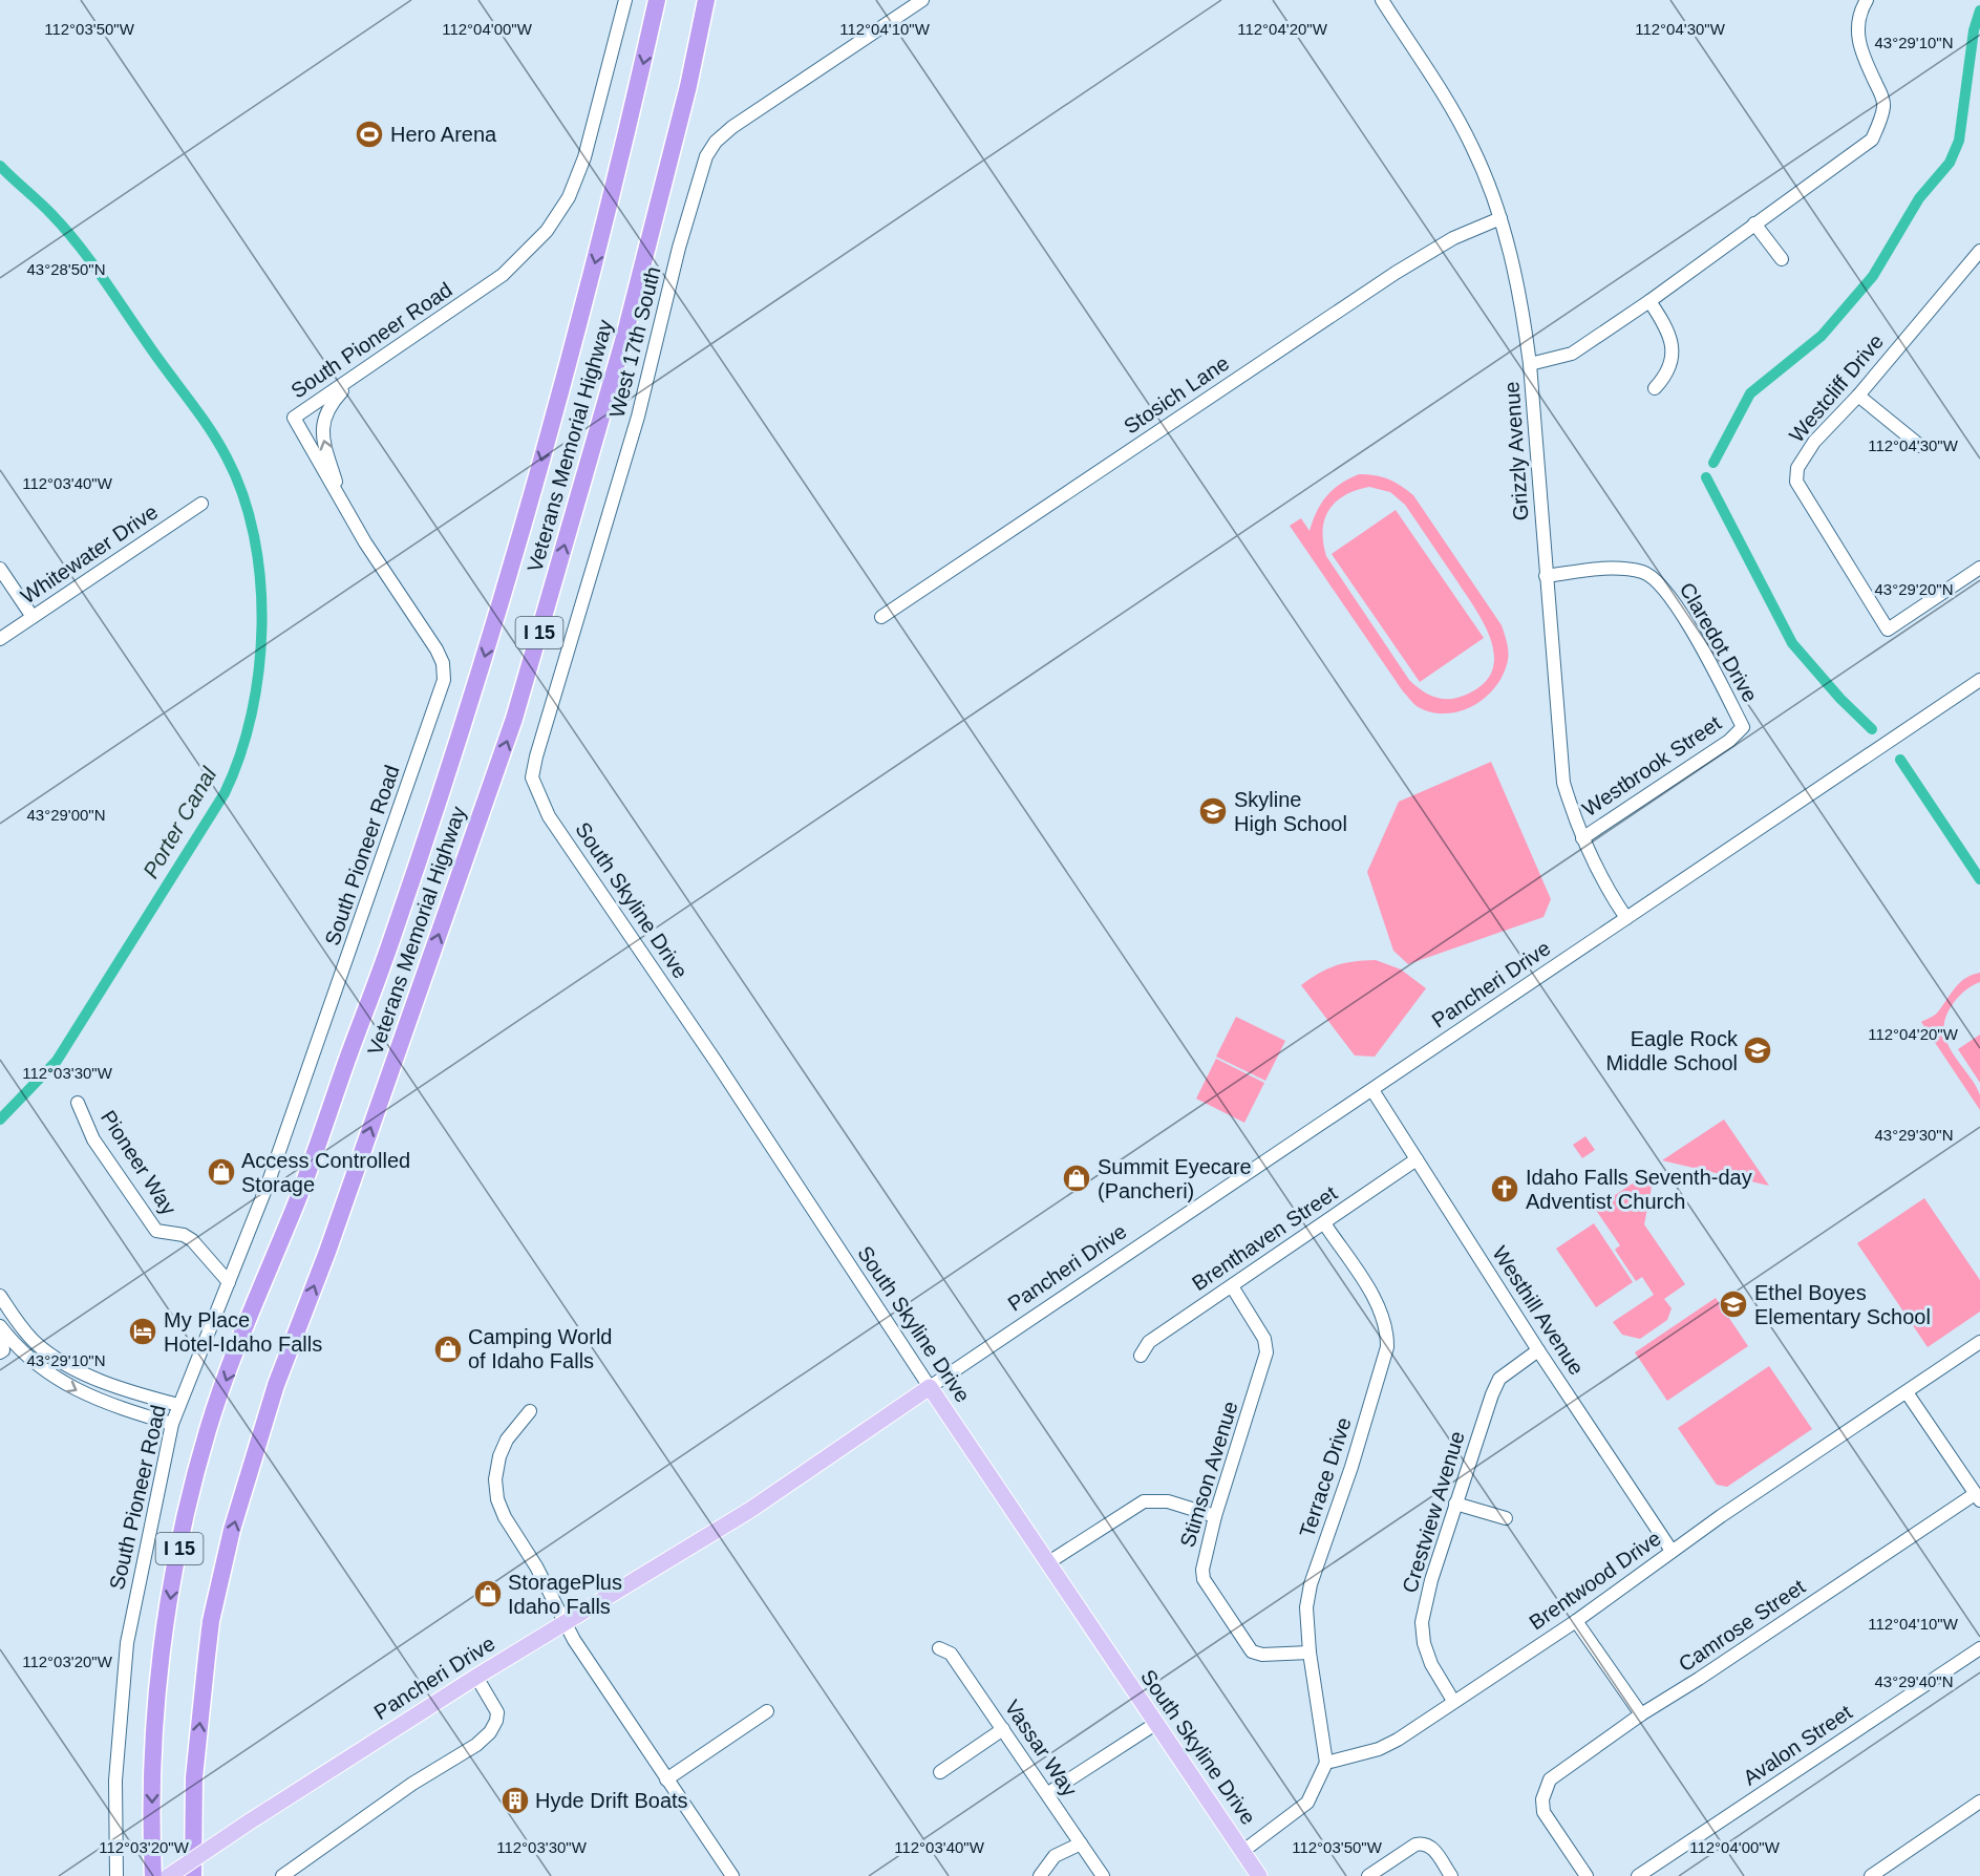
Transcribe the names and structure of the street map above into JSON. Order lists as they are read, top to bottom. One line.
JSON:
{"streets":{"highway":["Veterans Memorial Highway","I 15"],"main road":["South Skyline Drive","Pancheri Drive"],"street":["South Pioneer Road","West 17th South","Westcliff Drive","Stosich Lane","Grizzly Avenue","Whitewater Drive","Claredot Drive","Westbrook Street","Pioneer Way","Brenthaven Street","Westhill Avenue","Stimson Avenue","Terrace Drive","Crestview Avenue","Brentwood Drive","Camrose Street","Avalon Street","Vassar Way"]},"crossings":[["South Pioneer Road","Pioneer Way"],["West 17th South","South Skyline Drive"],["Stosich Lane","Grizzly Avenue"],["Grizzly Avenue","Claredot Drive"],["Grizzly Avenue","Westbrook Street"],["Grizzly Avenue","Pancheri Drive"],["Claredot Drive","Westbrook Street"],["South Skyline Drive","Pancheri Drive"],["Pancheri Drive","Westhill Avenue"],["Brenthaven Street","Westhill Avenue"],["Brenthaven Street","Stimson Avenue"],["Brenthaven Street","Terrace Drive"],["Westhill Avenue","Crestview Avenue"],["Westhill Avenue","Brentwood Drive"],["Stimson Avenue","Terrace Drive"],["Terrace Drive","Brentwood Drive"],["Crestview Avenue","Brentwood Drive"]],"water":["Porter Canal"],"places":{"sports":["Hero Arena"],"school or university":["Skyline High School","Eagle Rock Middle School","Ethel Boyes Elementary School"],"shop":["Access Controlled Storage","Summit Eyecare (Pancheri)","Camping World of Idaho Falls","StoragePlus Idaho Falls"],"church":["Idaho Falls Seventh-day Adventist Church"],"hotel":["My Place Hotel-Idaho Falls"],"building":["Hyde Drift Boats"]},"coordinates":["112°03'50\"W","112°04'00\"W","112°04'10\"W","112°04'20\"W","112°04'30\"W","43°29'10\"N","43°28'50\"N","112°03'40\"W","43°29'20\"N","43°29'00\"N","112°03'30\"W","43°29'30\"N","112°03'20\"W","43°29'40\"N"]}
